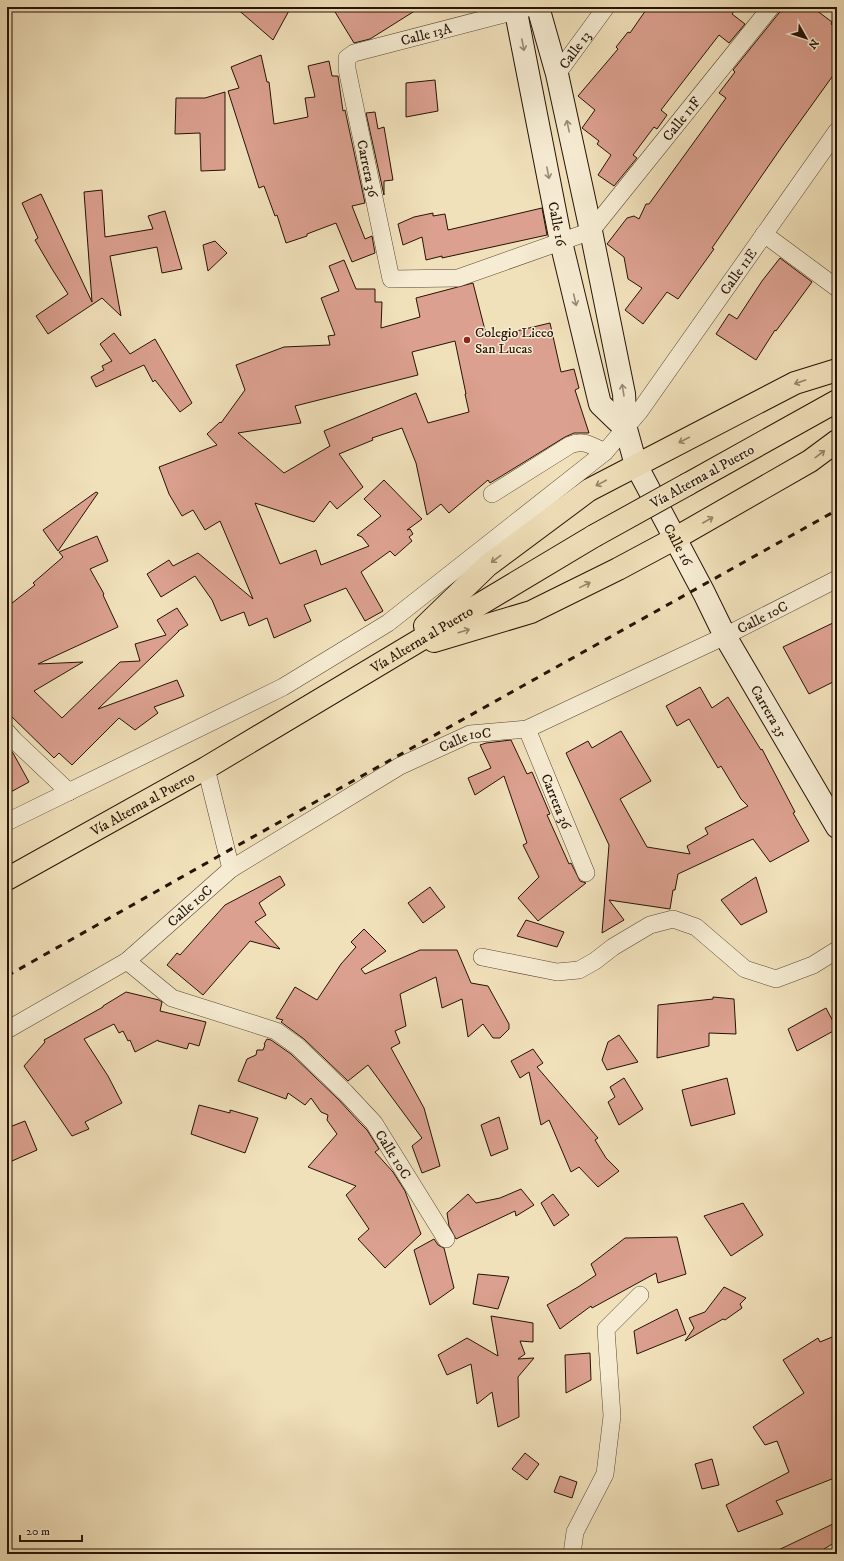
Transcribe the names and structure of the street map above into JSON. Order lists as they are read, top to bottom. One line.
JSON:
{"streets":{"main road":["Vía Alterna al Puerto"],"street":["Calle 13A","Calle 13","Calle 11F","Carrera 36","Calle 16","Calle 11E","Calle 10C","Carrera 35"]},"crossings":[["Calle 13A","Carrera 36"],["Calle 13A","Calle 16"],["Calle 13","Calle 16"],["Calle 11F","Calle 16"],["Carrera 36","Calle 16"],["Carrera 36","Calle 10C"],["Calle 16","Calle 11E"],["Calle 16","Carrera 35"],["Calle 10C","Carrera 35"]],"places":["Colegio Liceo San Lucas"],"scale_bar":"20 m","north":"bottom right"}
